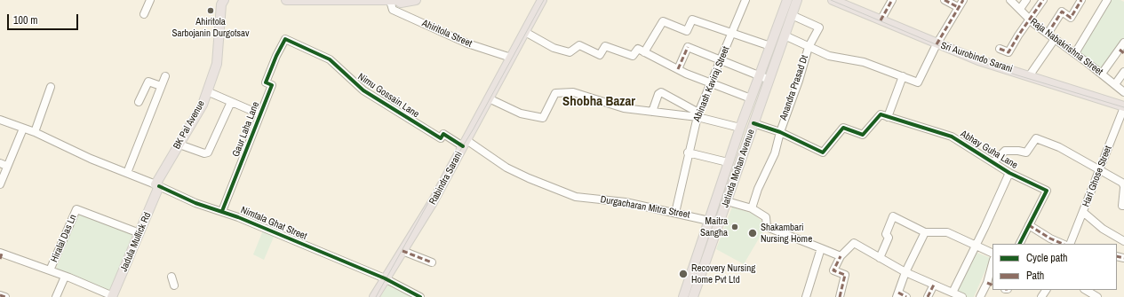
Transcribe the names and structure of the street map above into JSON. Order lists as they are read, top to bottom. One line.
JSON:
{"streets":{"main road":["Sri Aurobindo Sarani","BK Pal Avenue","Jatinda Mohan Avenue","Rabindra Sarani","Jadula Mullick Rd"],"street":["Ahiritola Street","Raja Nabakrishna Street","Abinash Kaviraj Street","Anandra Prasad Dt","Nimu Gossain Lane","Gaur Laha Lane","Abhay Guha Lane","Hari Ghose Street","Durgacharan Mitra Street","Nimtala Ghat Street","Hiralal Das Ln"]},"crossings":[["Ahiritola Street","Rabindra Sarani"],["Sri Aurobindo Sarani","Hari Ghose Street"],["Abinash Kaviraj Street","Durgacharan Mitra Street"],["Anandra Prasad Dt","Abhay Guha Lane"],["Anandra Prasad Dt","Jatinda Mohan Avenue"],["Nimu Gossain Lane","Gaur Laha Lane"],["Nimu Gossain Lane","Rabindra Sarani"],["Nimu Gossain Lane","Durgacharan Mitra Street"],["BK Pal Avenue","Nimtala Ghat Street"],["BK Pal Avenue","Jadula Mullick Rd"],["Gaur Laha Lane","Nimtala Ghat Street"],["Rabindra Sarani","Durgacharan Mitra Street"],["Rabindra Sarani","Nimtala Ghat Street"],["Nimtala Ghat Street","Jadula Mullick Rd"],["Hiralal Das Ln","Jadula Mullick Rd"]],"districts":["Shobha Bazar"],"places":["Ahiritola Sarbojanin Durgotsav","Maitra Sangha","Shakambari Nursing Home","Recovery Nursing Home Pvt Ltd"],"legend":["Cycle path","Path"],"scale_bar":"100 m"}
